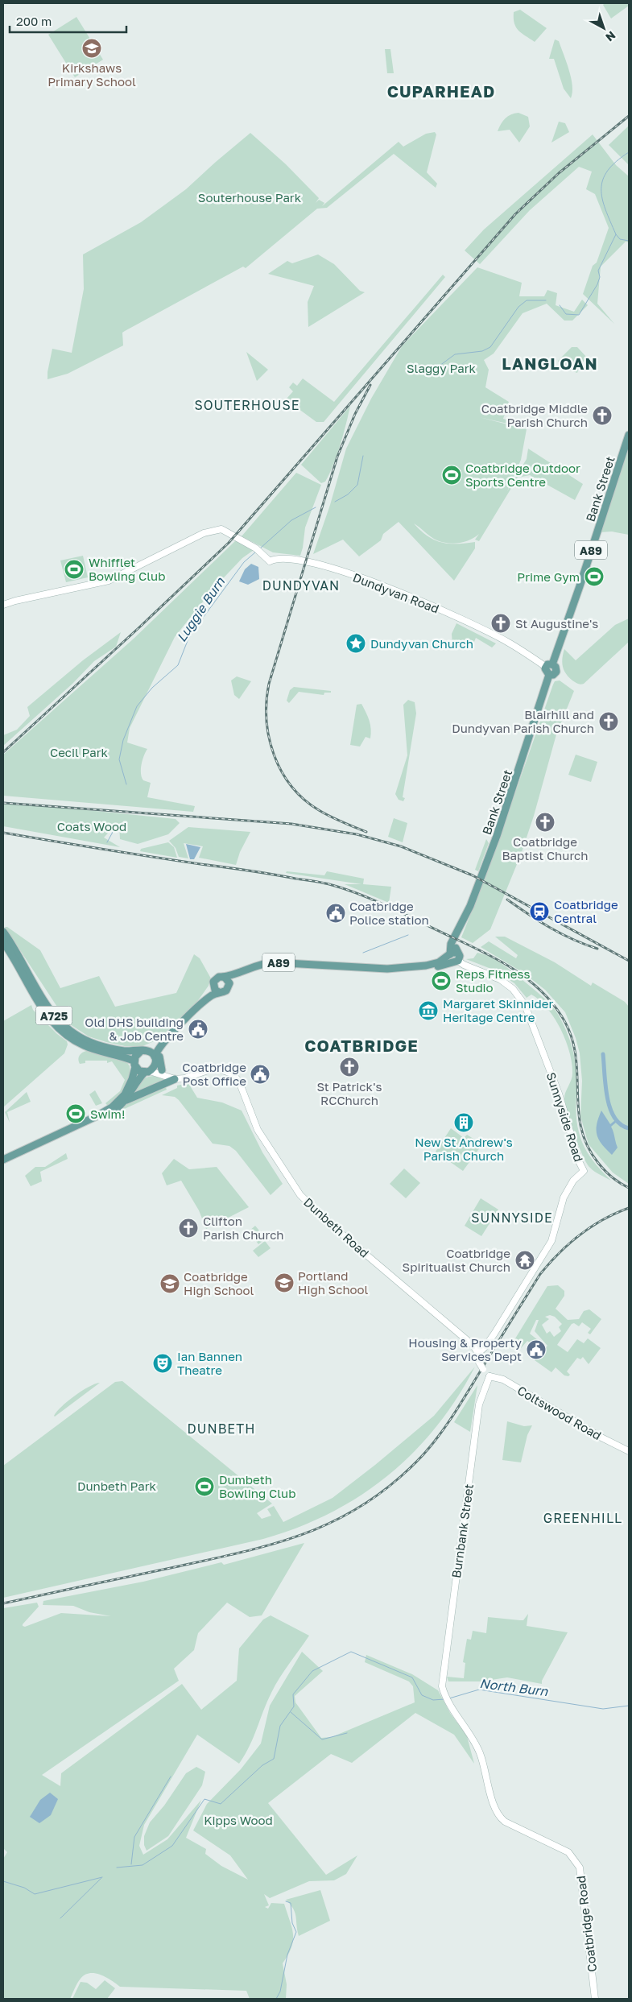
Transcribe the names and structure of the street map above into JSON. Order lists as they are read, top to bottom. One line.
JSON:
{"streets":{"main road":["Bank Street","A89","Dundyvan Road","A725","Sunnyside Road","Dunbeth Road","Coltswood Road","Burnbank Street","Coatbridge Road"]},"crossings":[["Bank Street","A89"],["Bank Street","Dundyvan Road"],["Bank Street","Sunnyside Road"],["A89","A725"],["A89","Sunnyside Road"],["Sunnyside Road","Dunbeth Road"],["Coltswood Road","Burnbank Street"],["Burnbank Street","Coatbridge Road"]],"districts":["CUPARHEAD","LANGLOAN","SOUTERHOUSE","DUNDYVAN","COATBRIDGE","SUNNYSIDE","DUNBETH","GREENHILL"],"water":["Luggie Burn","North Burn"],"parks":["Souterhouse Park","Slaggy Park","Cecil Park","Coats Wood","Dunbeth Park","Kipps Wood"],"places":{"school or university":["Kirkshaws Primary School","Portland High School","Coatbridge High School"],"church":["Coatbridge Middle Parish Church","St Augustine's","Blairhill and Dundyvan Parish Church","Coatbridge Baptist Church","St Patrick's RCChurch","Clifton Parish Church"],"sports":["Coatbridge Outdoor Sports Centre","Whifflet Bowling Club","Prime Gym","Reps Fitness Studio","Swim!","Dumbeth Bowling Club"],"place":["Dundyvan Church"],"station":["Coatbridge Central"],"public building":["Coatbridge Police station","Old DHS building & Job Centre","Coatbridge Post Office","Housing & Property Services Dept"],"museum":["Margaret Skinnider Heritage Centre"],"building":["New St Andrew's Parish Church"],"temple":["Coatbridge Spiritualist Church"],"theatre":["Ian Bannen Theatre"]},"scale_bar":"200 m","north":"bottom right"}
